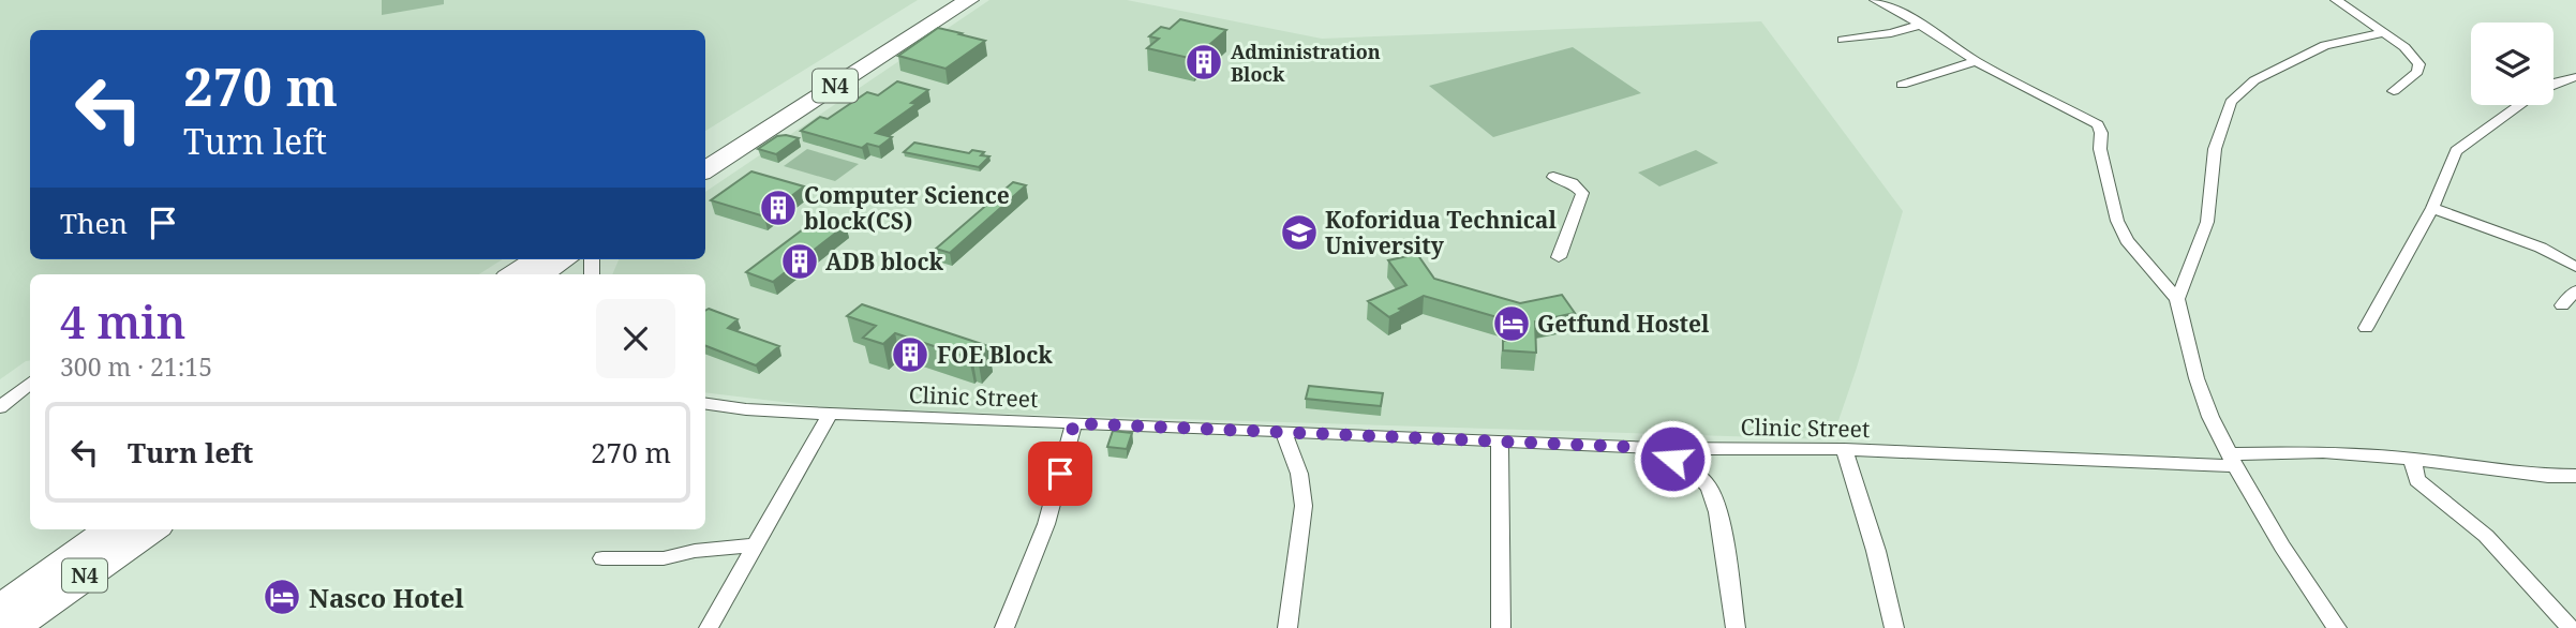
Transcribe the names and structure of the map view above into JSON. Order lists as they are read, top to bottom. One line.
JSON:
{"streets":{"highway":["N4"],"street":["Clinic Street"]},"places":{"building":["Administration Block","Computer Science block(CS)","ADB block","FOE Block"],"school or university":["Koforidua Technical University"],"hotel":["Getfund Hostel","Nasco Hotel"]},"page":{"turn":["270 m","Turn left"],"then":"Then","heading":["4 min","300 m · 21:15"],"list":[{"name":"Turn left","value":"270 m"}]}}
